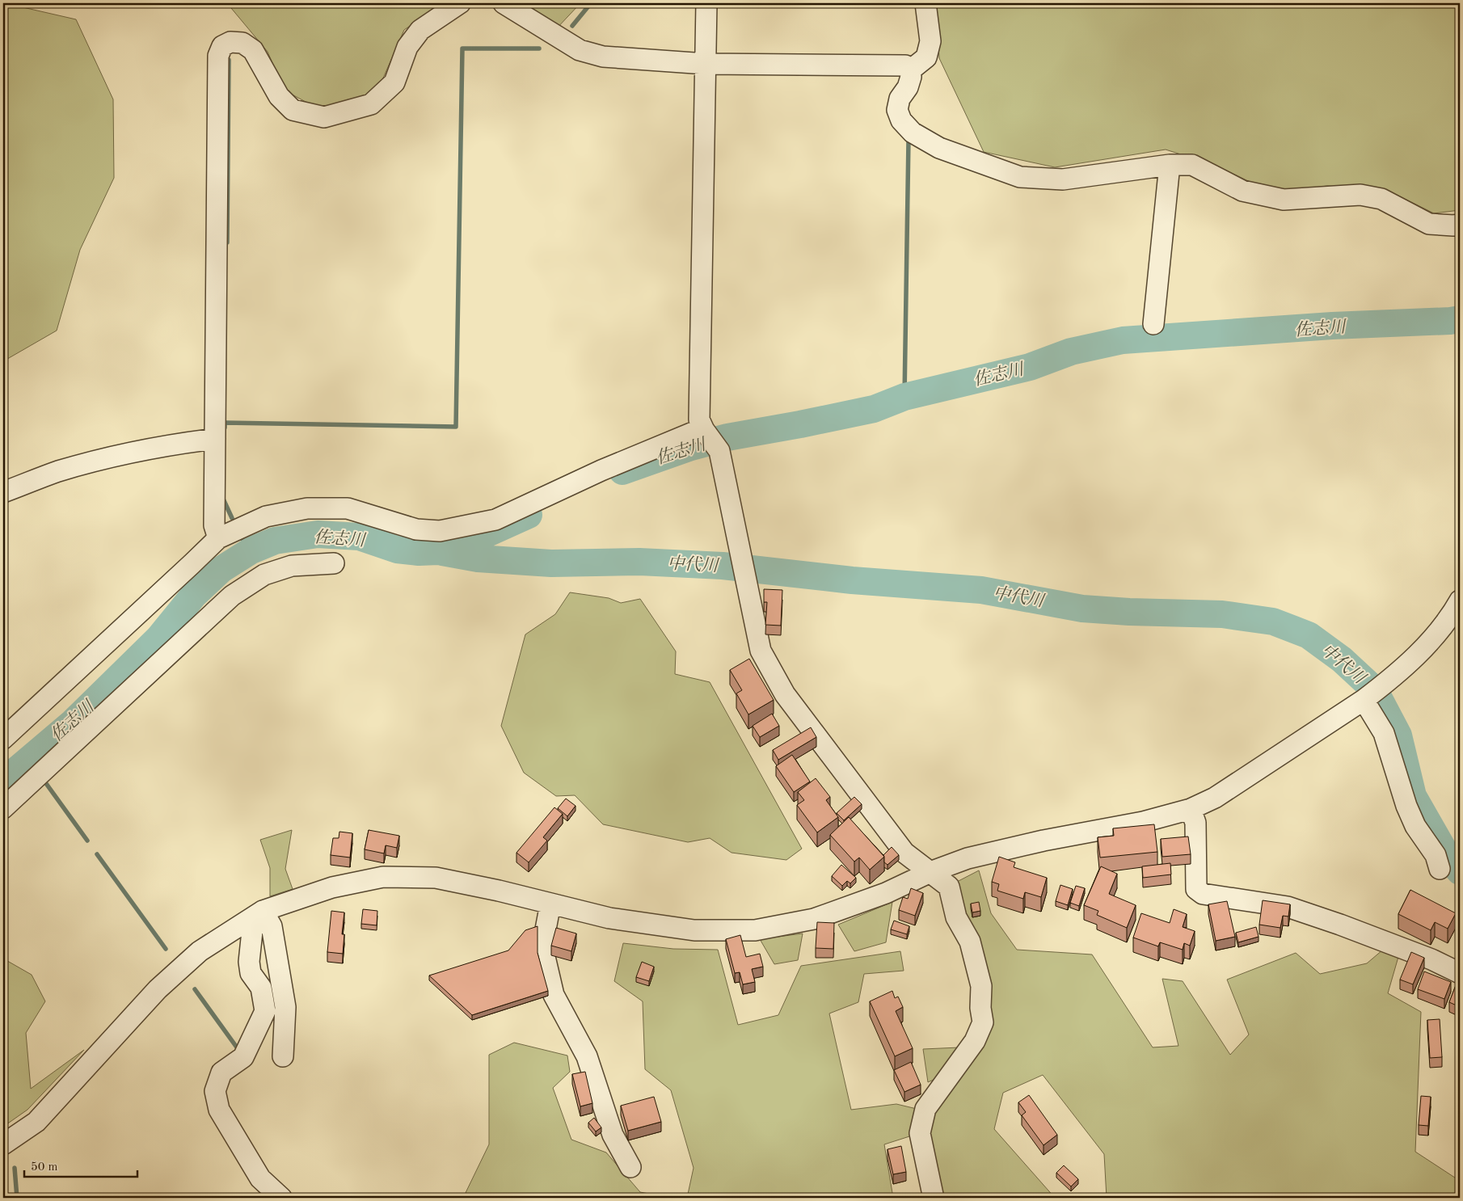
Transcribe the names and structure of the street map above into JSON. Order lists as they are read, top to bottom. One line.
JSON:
{"water":["佐志川","中代川"],"scale_bar":"50 m"}
